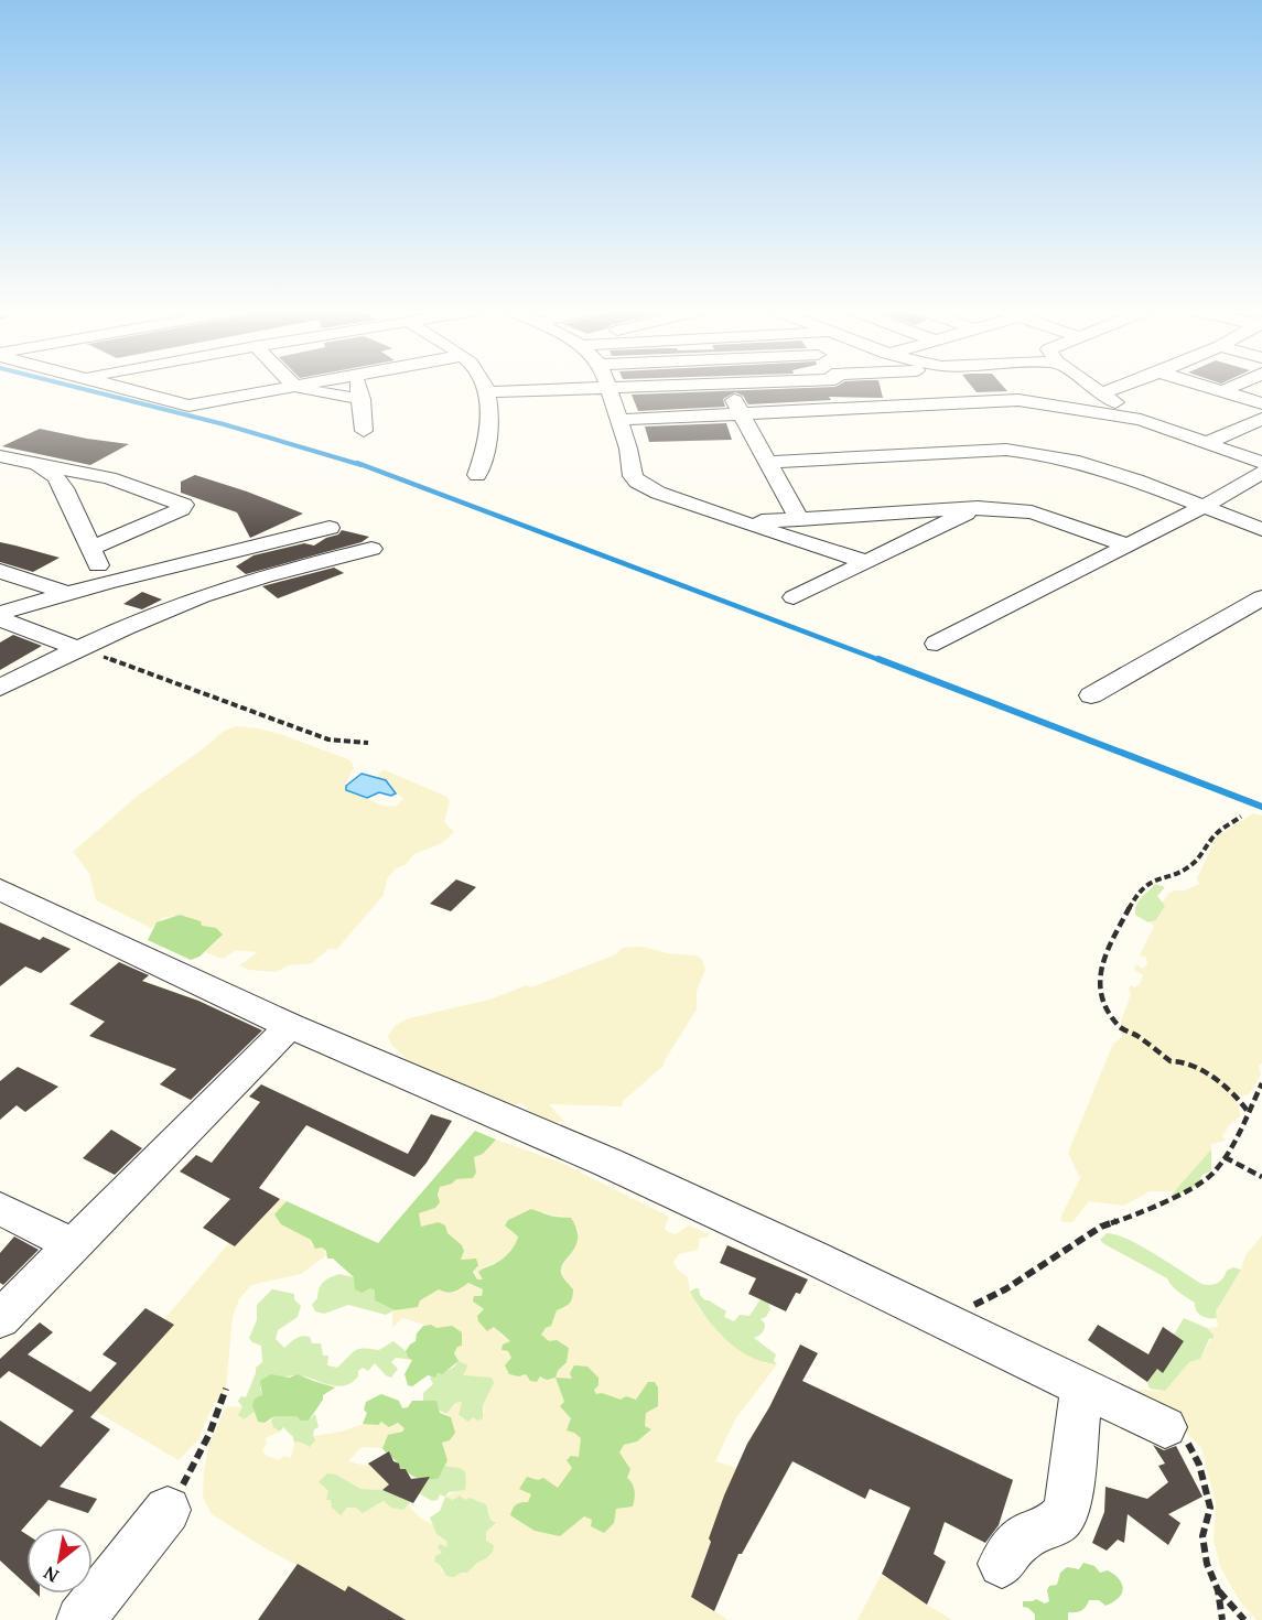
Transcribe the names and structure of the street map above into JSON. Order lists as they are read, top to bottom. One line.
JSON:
{"north":"bottom left"}
